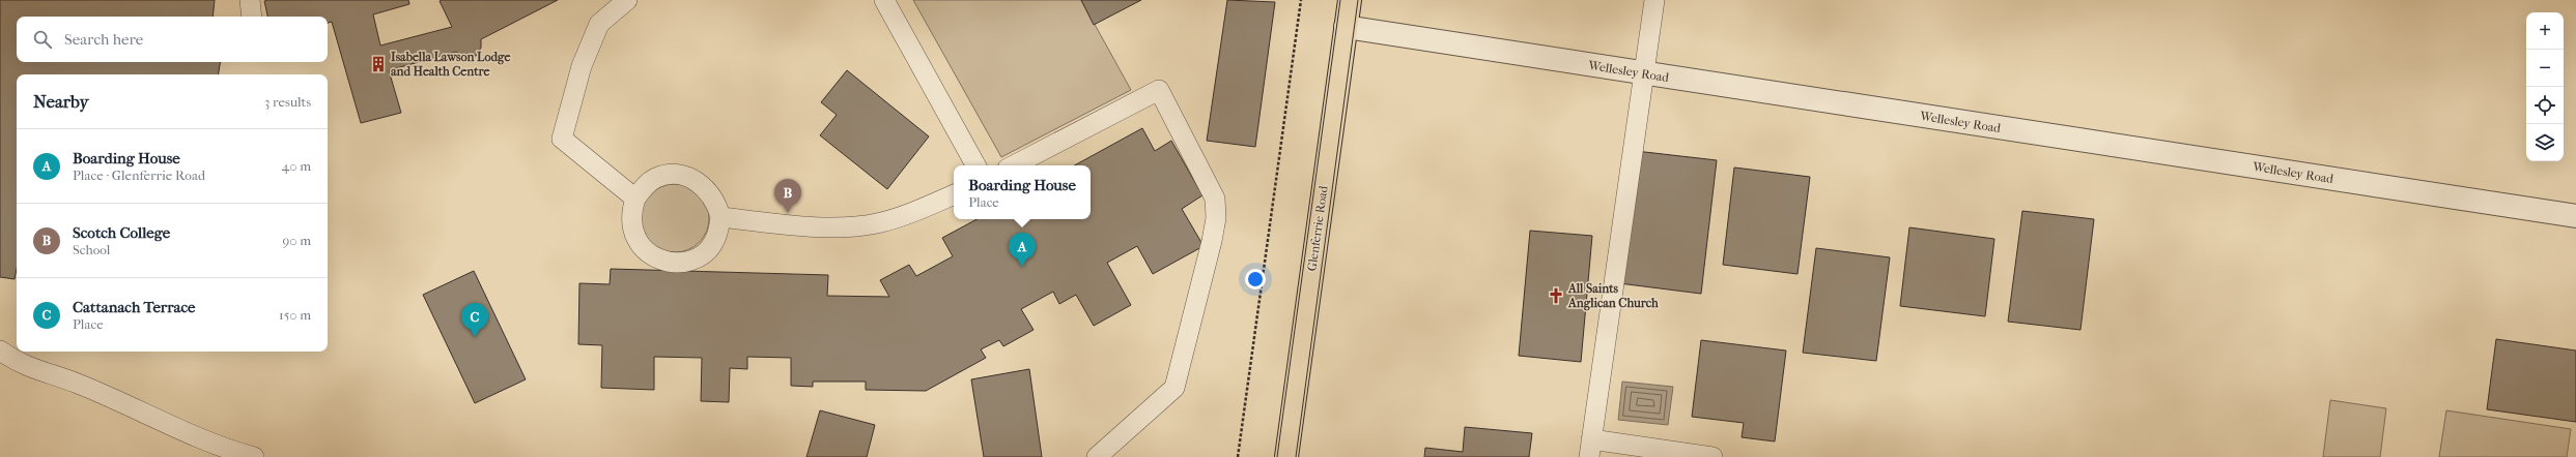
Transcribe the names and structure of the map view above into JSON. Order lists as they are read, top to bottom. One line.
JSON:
{"streets":{"main road":["Glenferrie Road"],"street":["Wellesley Road"]},"crossings":[["Wellesley Road","Glenferrie Road"]],"places":{"building":["Isabella Lawson Lodge and Health Centre"],"church":["All Saints Anglican Church"]},"page":{"map_buttons":["+","−"],"search":"Search here","heading":["Nearby","3 results"],"list":[{"mark":"A","name":"Boarding House","note":"Place · Glenferrie Road","value":"40 m"},{"mark":"B","name":"Scotch College","note":"School","value":"90 m"},{"mark":"C","name":"Cattanach Terrace","note":"Place","value":"150 m"}],"popup":["Boarding House","Place"],"pins":["B","A","C"]}}
